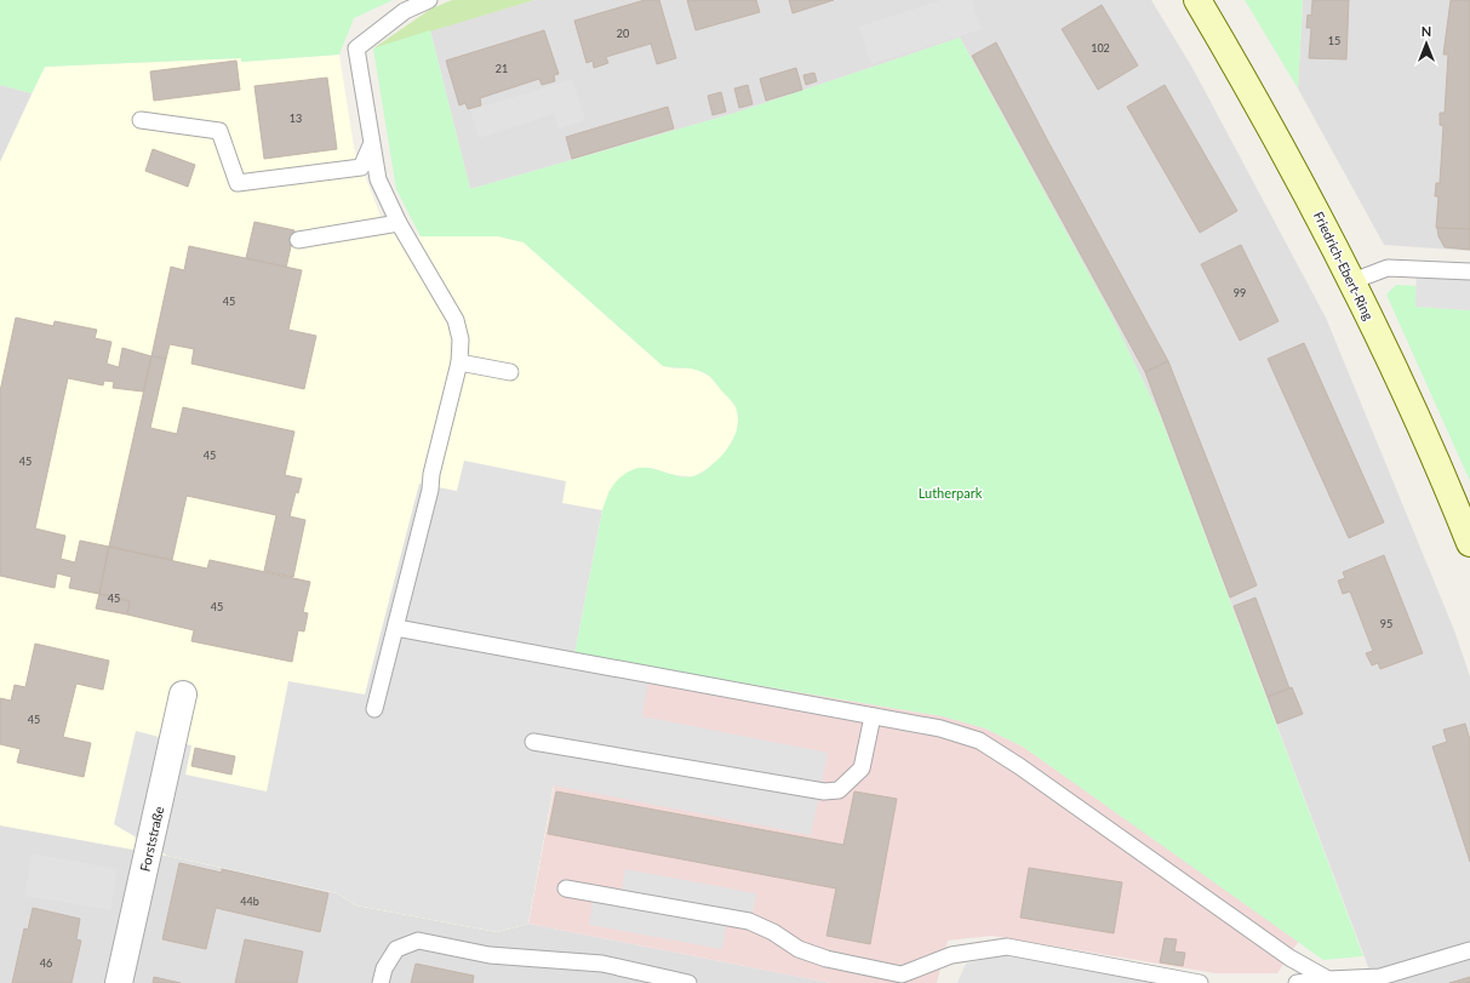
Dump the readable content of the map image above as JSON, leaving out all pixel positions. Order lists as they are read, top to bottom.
{
  "streets": {
    "main road": ["Friedrich-Ebert-Ring"],
    "street": ["Forststraße"]
  },
  "parks": ["Lutherpark"],
  "house_numbers": [
    "20",
    "15",
    "102",
    "21",
    "13",
    "99",
    "45",
    "45",
    "45",
    "45",
    "45",
    "95",
    "45",
    "44b",
    "46"
  ],
  "north": "top"
}
